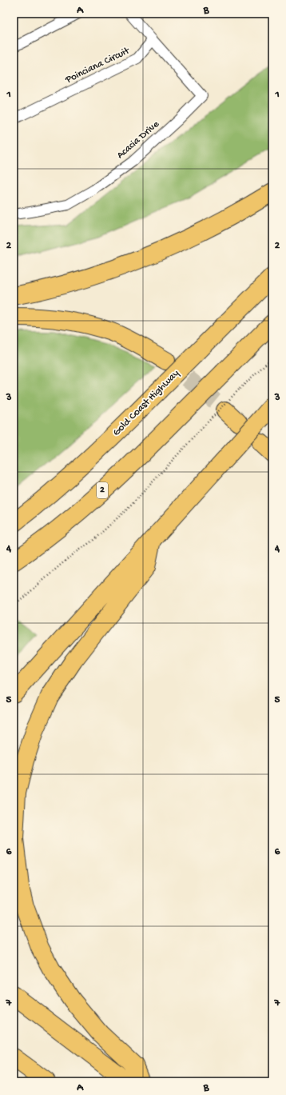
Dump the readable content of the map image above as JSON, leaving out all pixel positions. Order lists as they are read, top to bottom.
{
  "streets": {
    "highway": ["Gold Coast Highway", "2"],
    "lane": ["Poinciana Circuit", "Acacia Drive"]
  },
  "crossings": [
    ["Poinciana Circuit", "Acacia Drive"]
  ],
  "grid": {
    "columns": ["A", "B"],
    "rows": [
      "1",
      "2",
      "3",
      "4",
      "5",
      "6",
      "7"
    ]
  }
}
